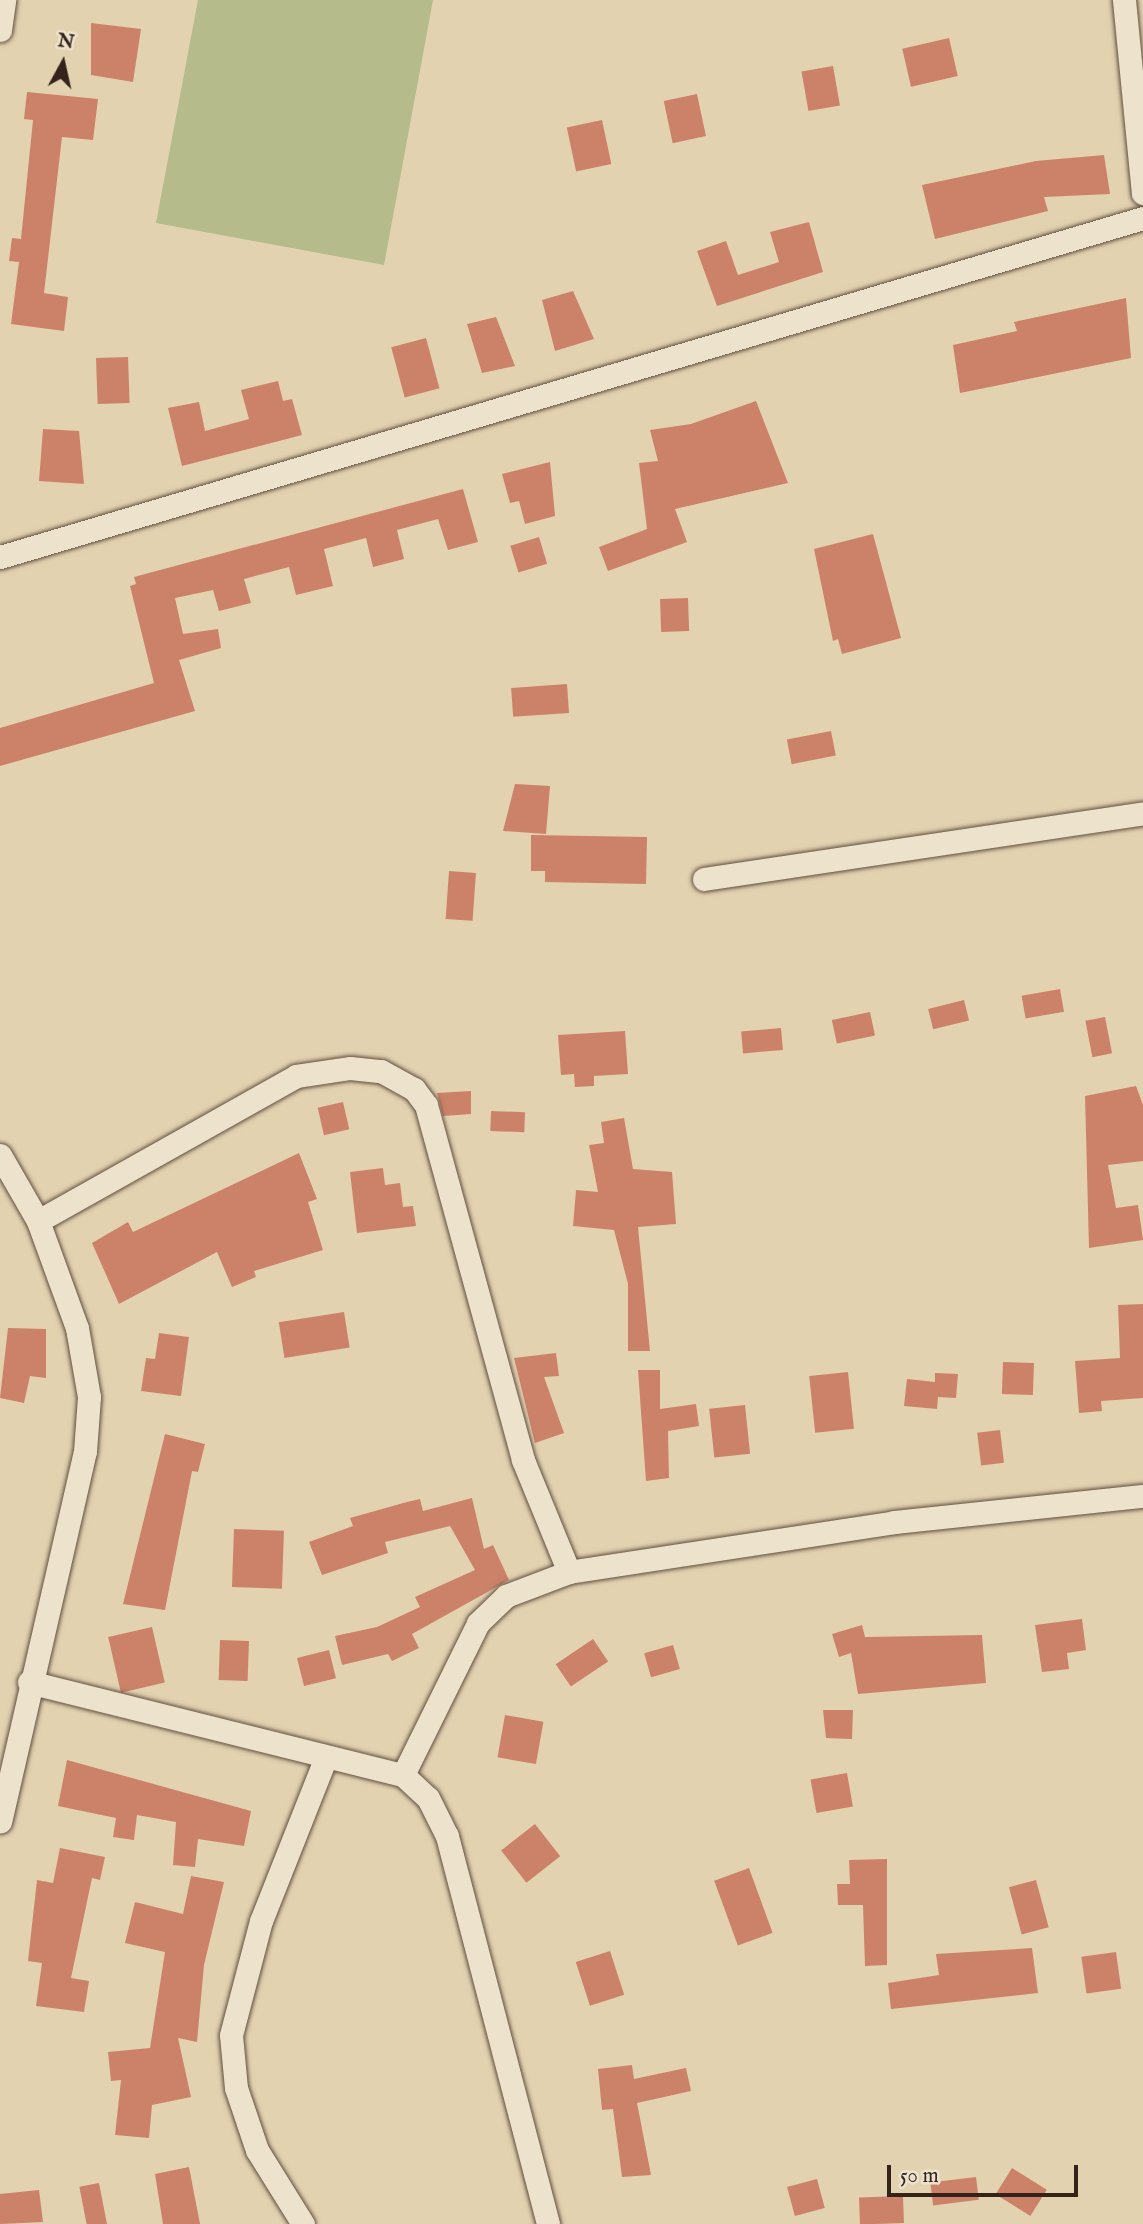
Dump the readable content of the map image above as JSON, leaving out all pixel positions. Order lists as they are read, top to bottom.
{
  "scale_bar": "50 m",
  "north": "top"
}
